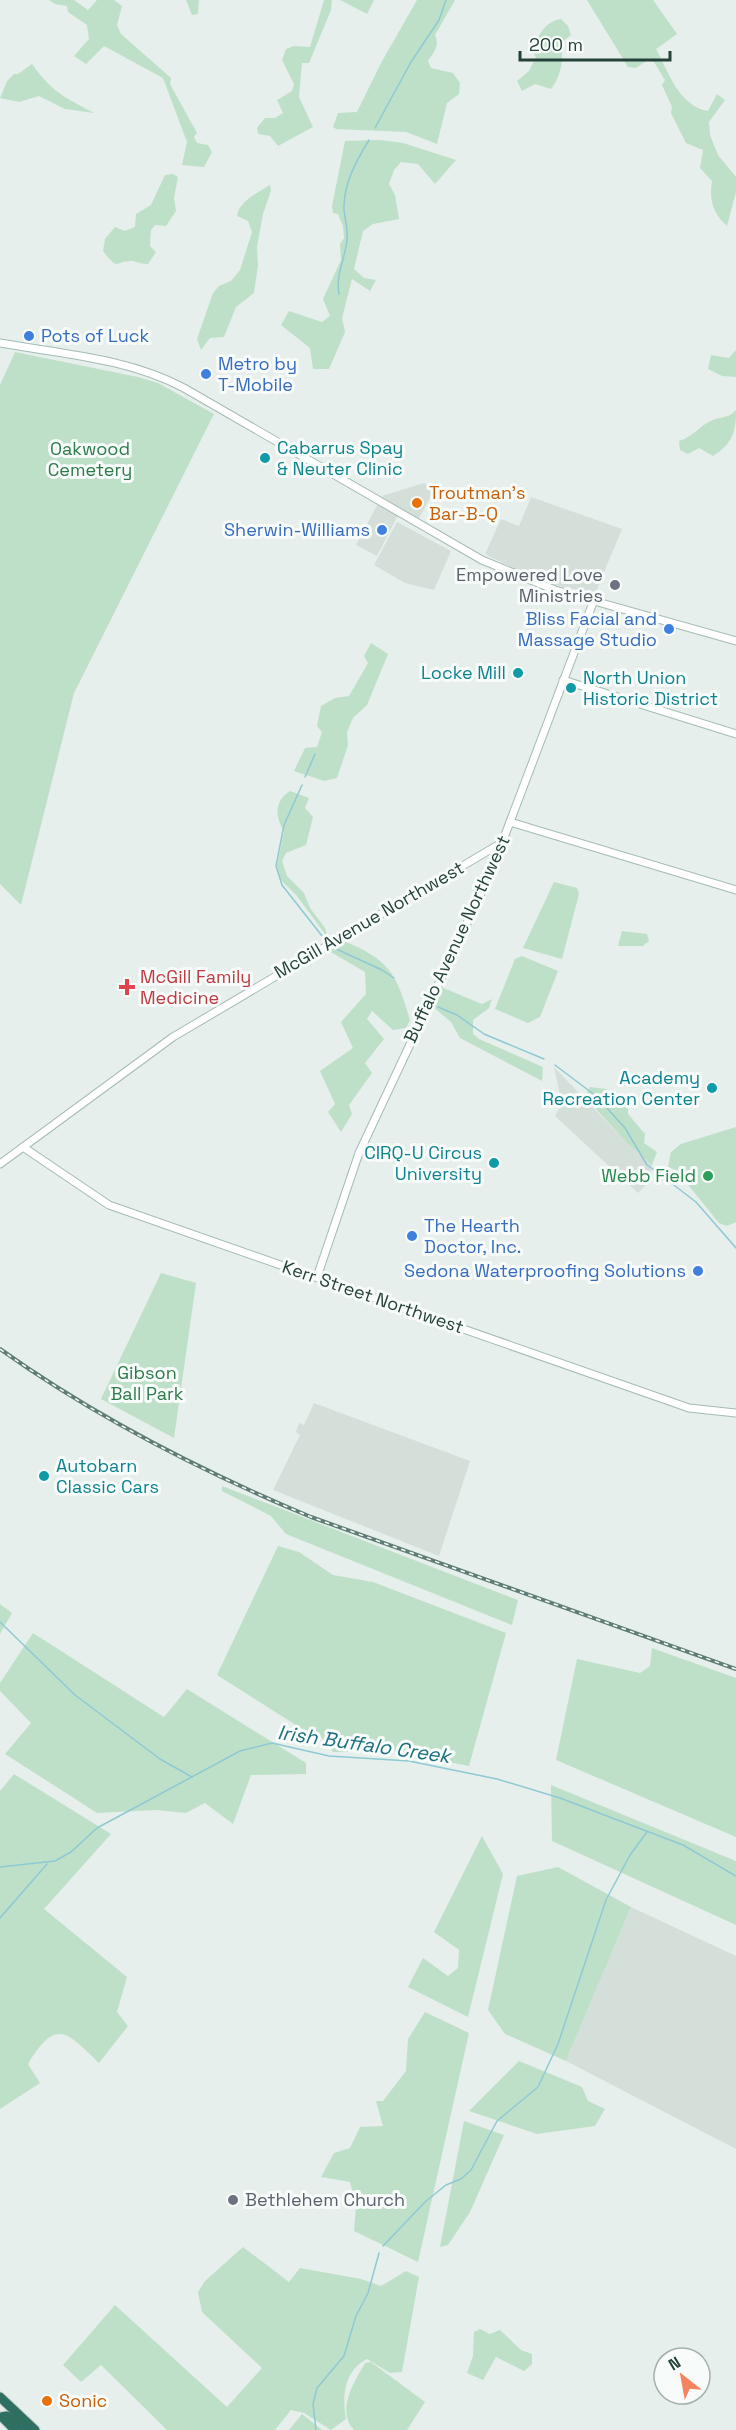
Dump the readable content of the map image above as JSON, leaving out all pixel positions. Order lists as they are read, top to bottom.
{
  "streets": {
    "street": ["McGill Avenue Northwest", "Buffalo Avenue Northwest", "Kerr Street Northwest"]
  },
  "crossings": [
    ["McGill Avenue Northwest", "Buffalo Avenue Northwest"],
    ["McGill Avenue Northwest", "Kerr Street Northwest"],
    ["Buffalo Avenue Northwest", "Kerr Street Northwest"]
  ],
  "water": ["Irish Buffalo Creek"],
  "parks": ["Oakwood Cemetery", "Gibson Ball Park"],
  "places": {
    "other": [
      "Pots of Luck",
      "Metro by T-Mobile",
      "Cabarrus Spay & Neuter Clinic",
      "Troutman's Bar-B-Q",
      "Sherwin-Williams",
      "Empowered Love Ministries",
      "Bliss Facial and Massage Studio",
      "Locke Mill",
      "North Union Historic District",
      "Academy Recreation Center",
      "CIRQ-U Circus University",
      "Webb Field",
      "The Hearth Doctor, Inc.",
      "Sedona Waterproofing Solutions",
      "Autobarn Classic Cars",
      "Bethlehem Church",
      "Sonic"
    ],
    "health": ["McGill Family Medicine"]
  },
  "scale_bar": "200 m",
  "north": "top left"
}
